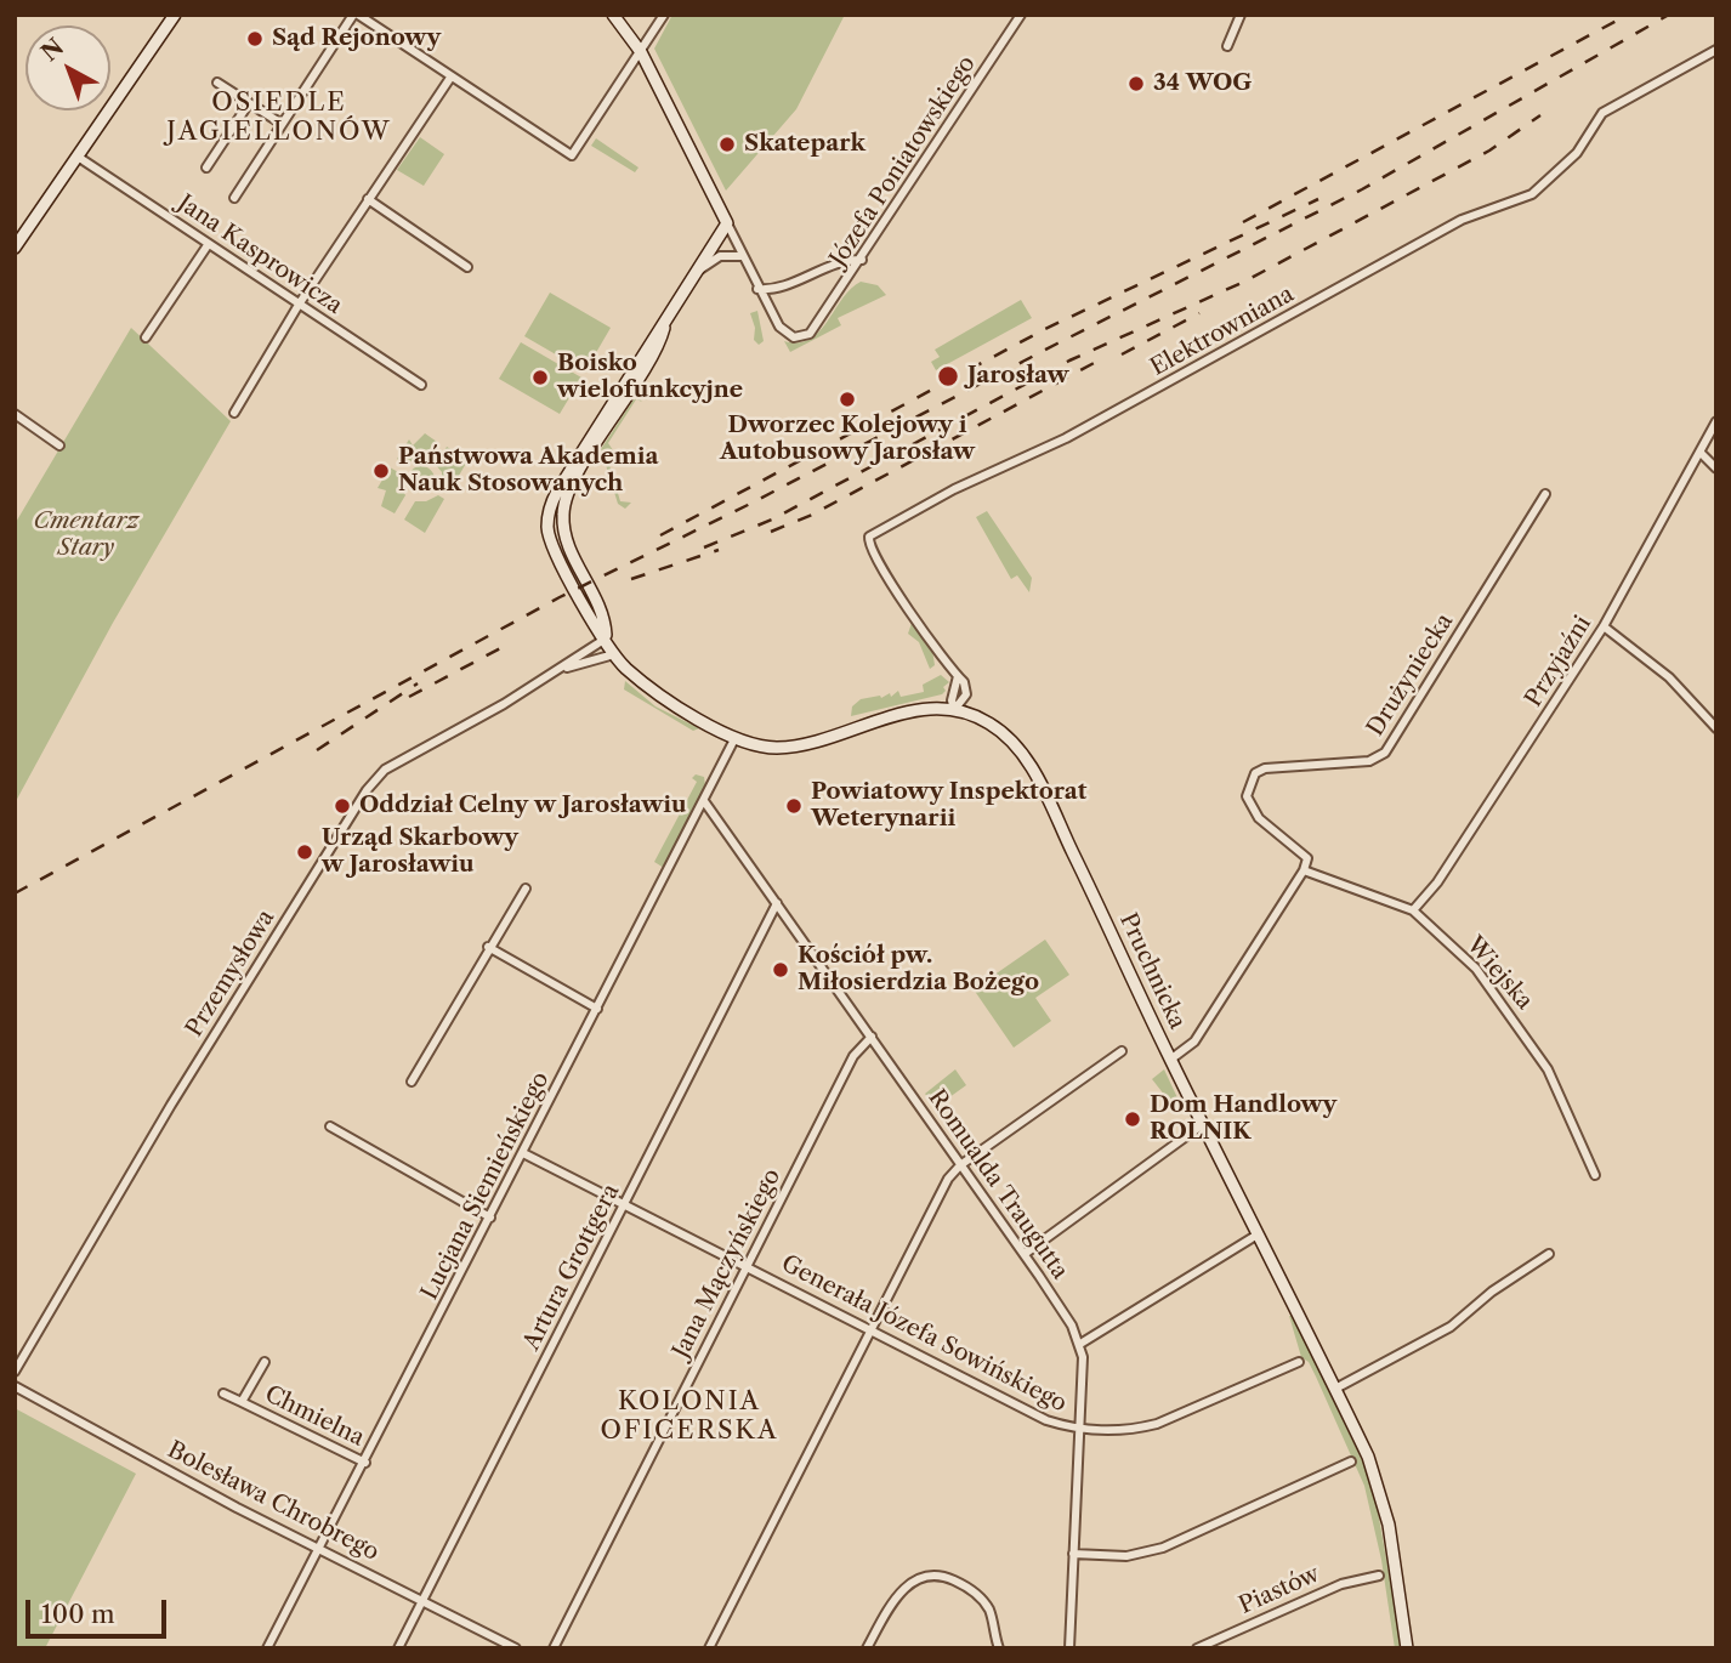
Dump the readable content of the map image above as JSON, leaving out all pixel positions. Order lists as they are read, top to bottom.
{
  "streets": {
    "main road": ["Pruchnicka"],
    "street": [
      "Józefa Poniatowskiego",
      "Jana Kasprowicza",
      "Elektrowniana",
      "Przyjaźni",
      "Drużyniecka",
      "Przemysłowa",
      "Wiejska",
      "Romualda Traugutta",
      "Lucjana Siemieńskiego",
      "Jana Mączyńskiego",
      "Artura Grottgera",
      "Generała Józefa Sowińskiego",
      "Chmielna",
      "Bolesława Chrobrego",
      "Piastów"
    ]
  },
  "crossings": [
    ["Elektrowniana", "Pruchnicka"],
    ["Przyjaźni", "Wiejska"],
    ["Drużyniecka", "Wiejska"],
    ["Pruchnicka", "Lucjana Siemieńskiego"],
    ["Romualda Traugutta", "Lucjana Siemieńskiego"],
    ["Romualda Traugutta", "Jana Mączyńskiego"],
    ["Romualda Traugutta", "Artura Grottgera"],
    ["Lucjana Siemieńskiego", "Generała Józefa Sowińskiego"],
    ["Lucjana Siemieńskiego", "Chmielna"],
    ["Lucjana Siemieńskiego", "Bolesława Chrobrego"],
    ["Jana Mączyńskiego", "Generała Józefa Sowińskiego"],
    ["Artura Grottgera", "Generała Józefa Sowińskiego"],
    ["Artura Grottgera", "Bolesława Chrobrego"]
  ],
  "districts": ["OSIEDLE JAGIELLONÓW", "KOLONIA OFICERSKA"],
  "parks": ["Cmentarz Stary"],
  "places": [
    "Sąd Rejonowy",
    "34 WOG",
    "Skatepark",
    "Jarosław",
    "Boisko wielofunkcyjne",
    "Dworzec Kolejowy i Autobusowy Jarosław",
    "Państwowa Akademia Nauk Stosowanych",
    "Oddział Celny w Jarosławiu",
    "Powiatowy Inspektorat Weterynarii",
    "Urząd Skarbowy w Jarosławiu",
    "Kościół pw. Miłosierdzia Bożego",
    "Dom Handlowy ROLNIK"
  ],
  "scale_bar": "100 m",
  "north": "top left"
}
